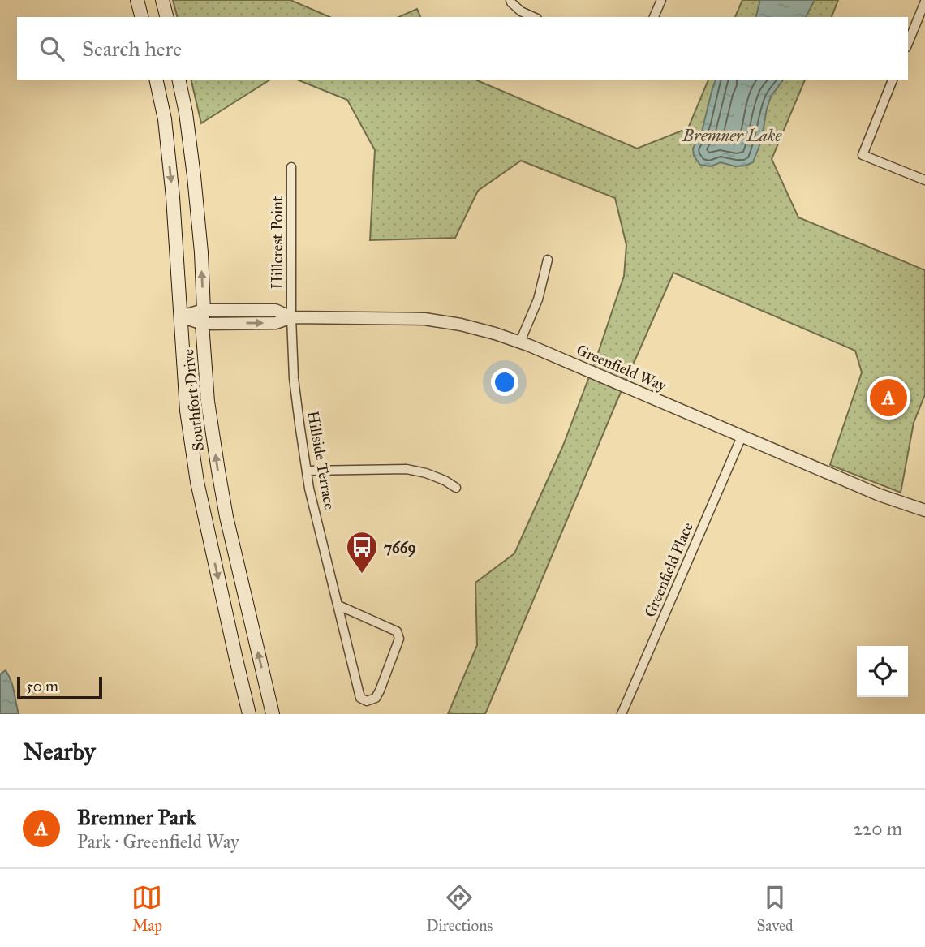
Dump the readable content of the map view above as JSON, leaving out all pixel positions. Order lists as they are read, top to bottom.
{
  "streets": {
    "main road": ["Southfort Drive"],
    "street": [
      "Hillcrest Point",
      "Greenfield Way",
      "Hillside Terrace",
      "Greenfield Place"
    ]
  },
  "crossings": [
    ["Hillcrest Point", "Greenfield Way"],
    ["Hillcrest Point", "Hillside Terrace"],
    ["Greenfield Way", "Southfort Drive"],
    ["Greenfield Way", "Hillside Terrace"],
    ["Greenfield Way", "Greenfield Place"]
  ],
  "water": ["Bremner Lake"],
  "places": {
    "bus stop": ["7669"]
  },
  "scale_bar": "50 m",
  "page": {
    "search": "Search here",
    "pins": "A",
    "scale": "50 m",
    "heading": "Nearby",
    "list": [
      {
        "mark": "A",
        "name": "Bremner Park",
        "note": "Park · Greenfield Way",
        "value": "220 m"
      }
    ],
    "nav": ["Map", "Directions", "Saved"]
  }
}
